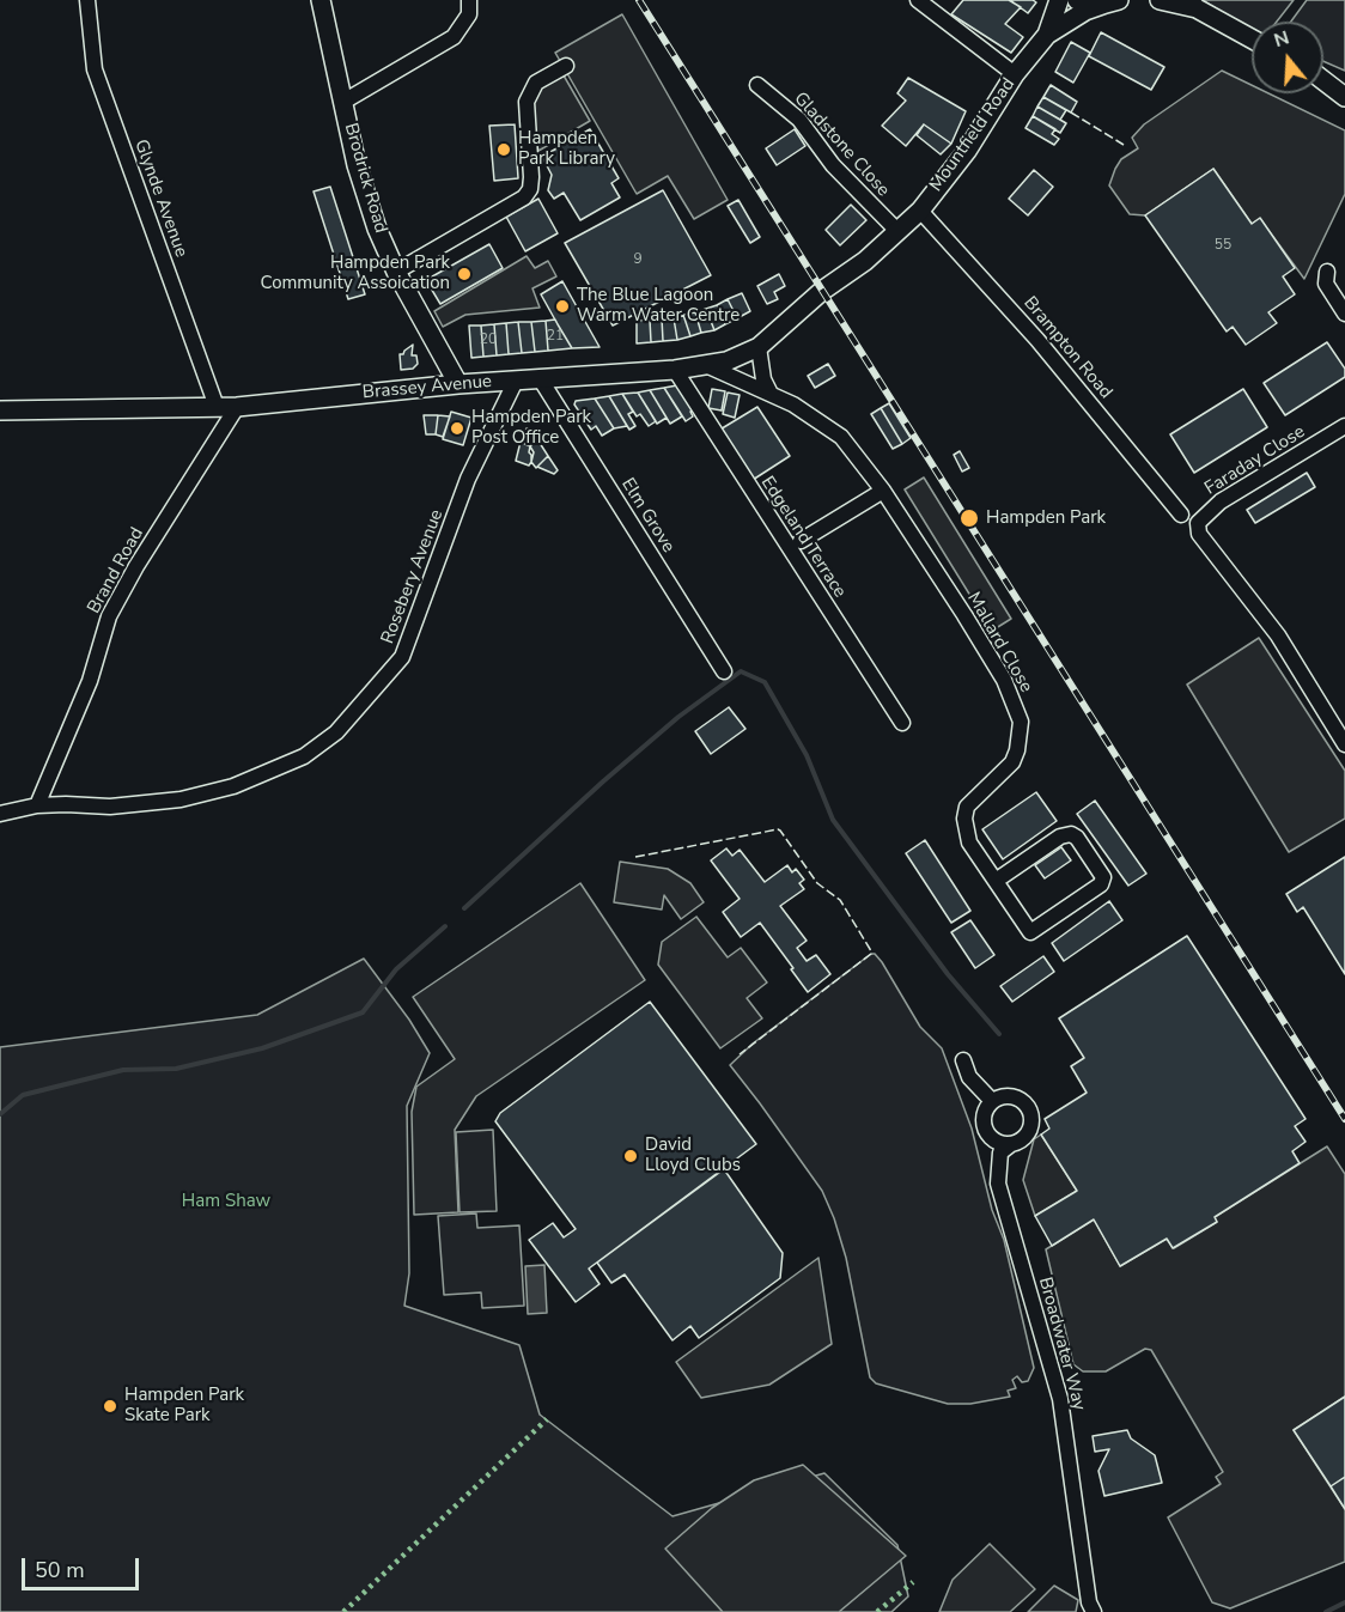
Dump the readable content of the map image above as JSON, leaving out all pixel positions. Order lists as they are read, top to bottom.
{
  "streets": {
    "street": [
      "Mountfield Road",
      "Gladstone Close",
      "Brodrick Road",
      "Glynde Avenue",
      "Brampton Road",
      "Brassey Avenue",
      "Faraday Close",
      "Elm Grove",
      "Edgeland Terrace",
      "Brand Road",
      "Rosebery Avenue",
      "Mallard Close",
      "Broadwater Way"
    ]
  },
  "crossings": [
    ["Mountfield Road", "Gladstone Close"],
    ["Mountfield Road", "Brampton Road"],
    ["Mountfield Road", "Brassey Avenue"],
    ["Brodrick Road", "Brassey Avenue"],
    ["Glynde Avenue", "Brassey Avenue"],
    ["Brassey Avenue", "Elm Grove"],
    ["Brassey Avenue", "Edgeland Terrace"],
    ["Brassey Avenue", "Brand Road"],
    ["Brassey Avenue", "Rosebery Avenue"],
    ["Brassey Avenue", "Mallard Close"],
    ["Brand Road", "Rosebery Avenue"]
  ],
  "parks": ["Ham Shaw"],
  "places": [
    "Hampden Park Library",
    "Hampden Park Community Assoication",
    "The Blue Lagoon Warm Water Centre",
    "Hampden Park Post Office",
    "Hampden Park",
    "David Lloyd Clubs",
    "Hampden Park Skate Park"
  ],
  "house_numbers": [
    "55",
    "9",
    "21",
    "20"
  ],
  "scale_bar": "50 m",
  "north": "top"
}
